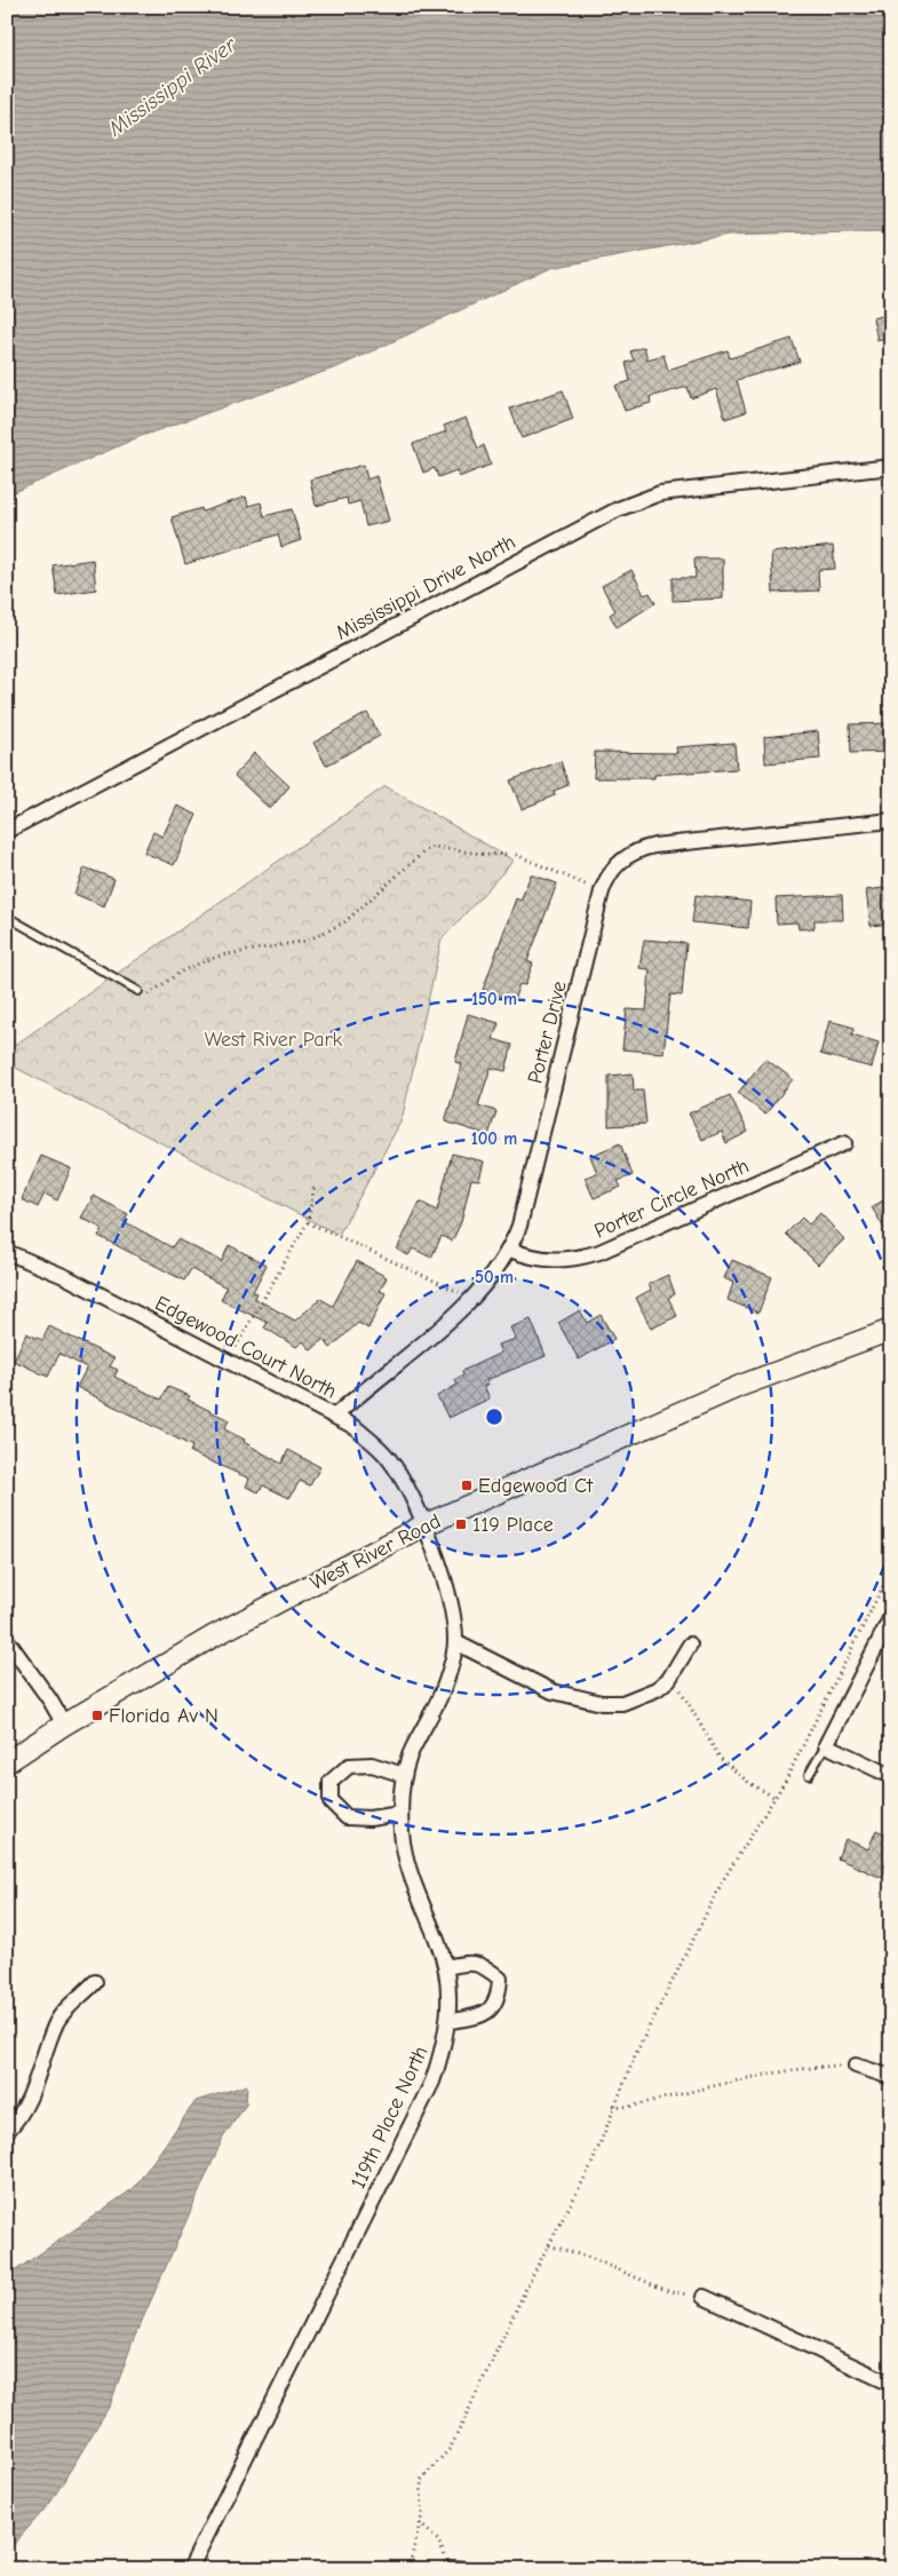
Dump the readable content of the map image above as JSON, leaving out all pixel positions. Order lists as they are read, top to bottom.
{
  "streets": {
    "main road": ["West River Road"],
    "street": [
      "Mississippi Drive North",
      "Porter Drive",
      "Porter Circle North",
      "Edgewood Court North",
      "119th Place North"
    ]
  },
  "crossings": [
    ["Porter Drive", "Porter Circle North"],
    ["Porter Drive", "Edgewood Court North"],
    ["Edgewood Court North", "West River Road"],
    ["Edgewood Court North", "119th Place North"],
    ["West River Road", "119th Place North"]
  ],
  "water": ["Mississippi River"],
  "parks": ["West River Park"],
  "places": {
    "transit": ["Edgewood Ct", "119 Place", "Florida Av N"]
  },
  "rings": ["150 m", "100 m", "50 m"]
}
